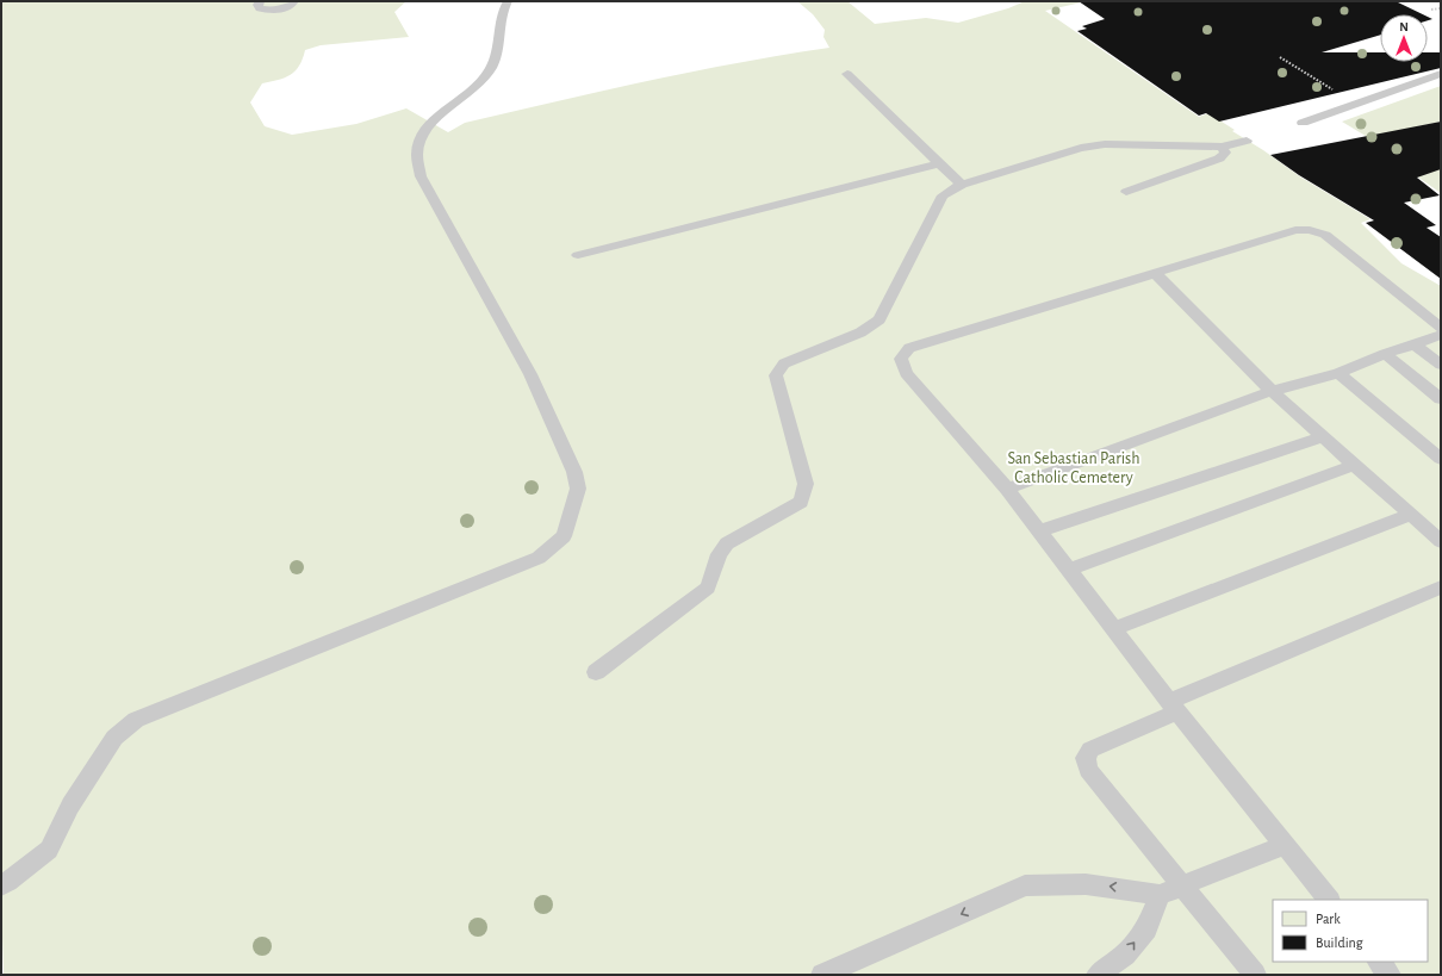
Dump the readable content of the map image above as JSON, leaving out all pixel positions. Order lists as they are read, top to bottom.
{
  "parks": ["San Sebastian Parish Catholic Cemetery"],
  "legend": ["Park", "Building"],
  "north": "top"
}
